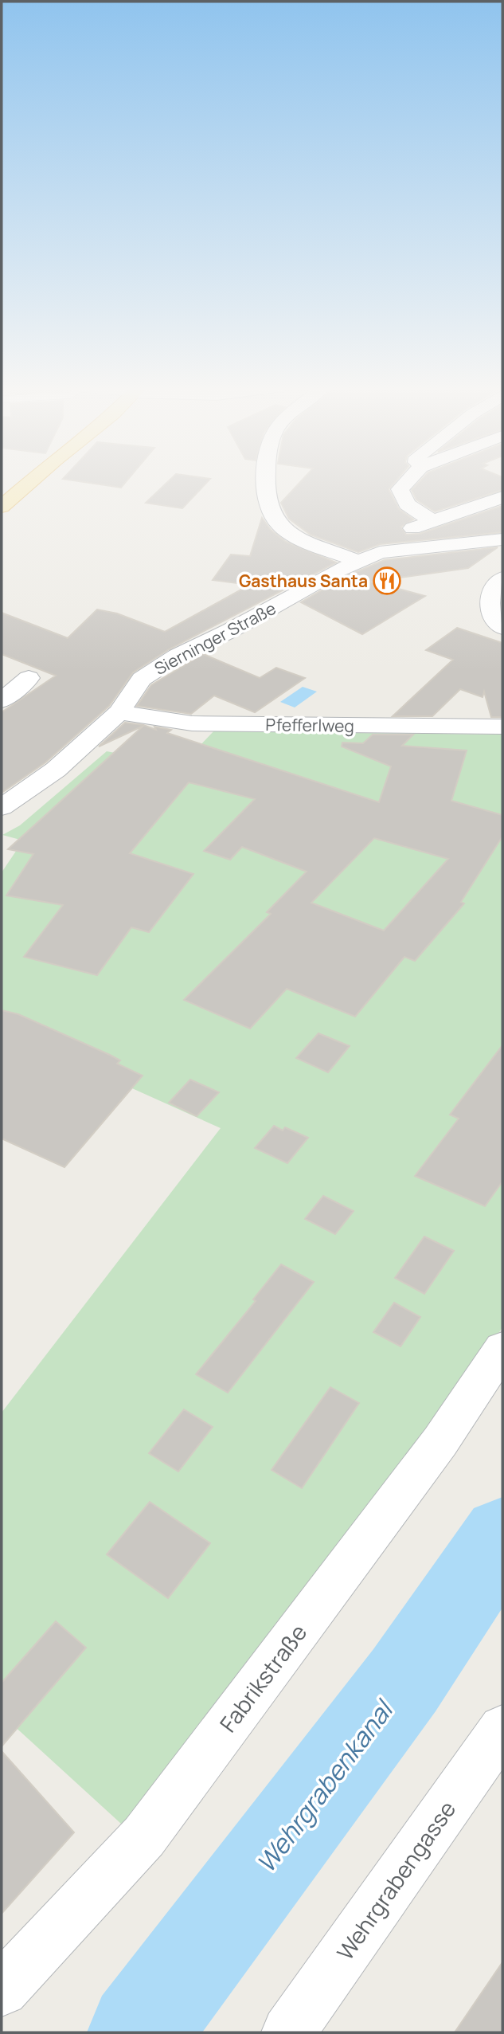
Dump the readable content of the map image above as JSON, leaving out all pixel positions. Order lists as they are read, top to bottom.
{
  "streets": {
    "street": [
      "Sierninger Straße",
      "Pfefferlweg",
      "Fabrikstraße",
      "Wehrgrabengasse"
    ]
  },
  "crossings": [
    ["Sierninger Straße", "Pfefferlweg"]
  ],
  "water": ["Wehrgrabenkanal"],
  "places": {
    "restaurant": ["Gasthaus Santa"]
  }
}
